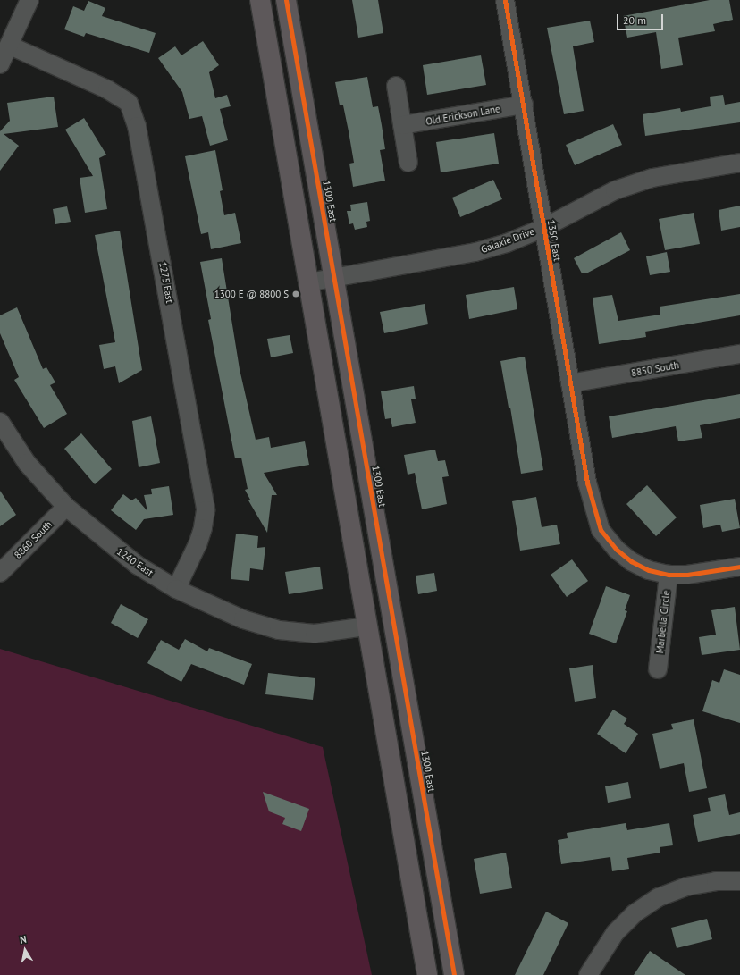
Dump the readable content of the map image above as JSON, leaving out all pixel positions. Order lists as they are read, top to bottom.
{
  "streets": {
    "main road": ["1300 East"],
    "street": [
      "Old Erickson Lane",
      "Galaxie Drive",
      "1350 East",
      "1275 East",
      "8850 South",
      "8860 South",
      "1240 East",
      "Marbella Circle"
    ]
  },
  "crossings": [
    ["Old Erickson Lane", "1350 East"],
    ["1300 East", "Galaxie Drive"],
    ["Galaxie Drive", "1350 East"],
    ["1350 East", "8850 South"],
    ["1350 East", "Marbella Circle"],
    ["1275 East", "1240 East"],
    ["8860 South", "1240 East"]
  ],
  "places": ["1300 E @ 8800 S"],
  "scale_bar": "20 m",
  "north": "top"
}
